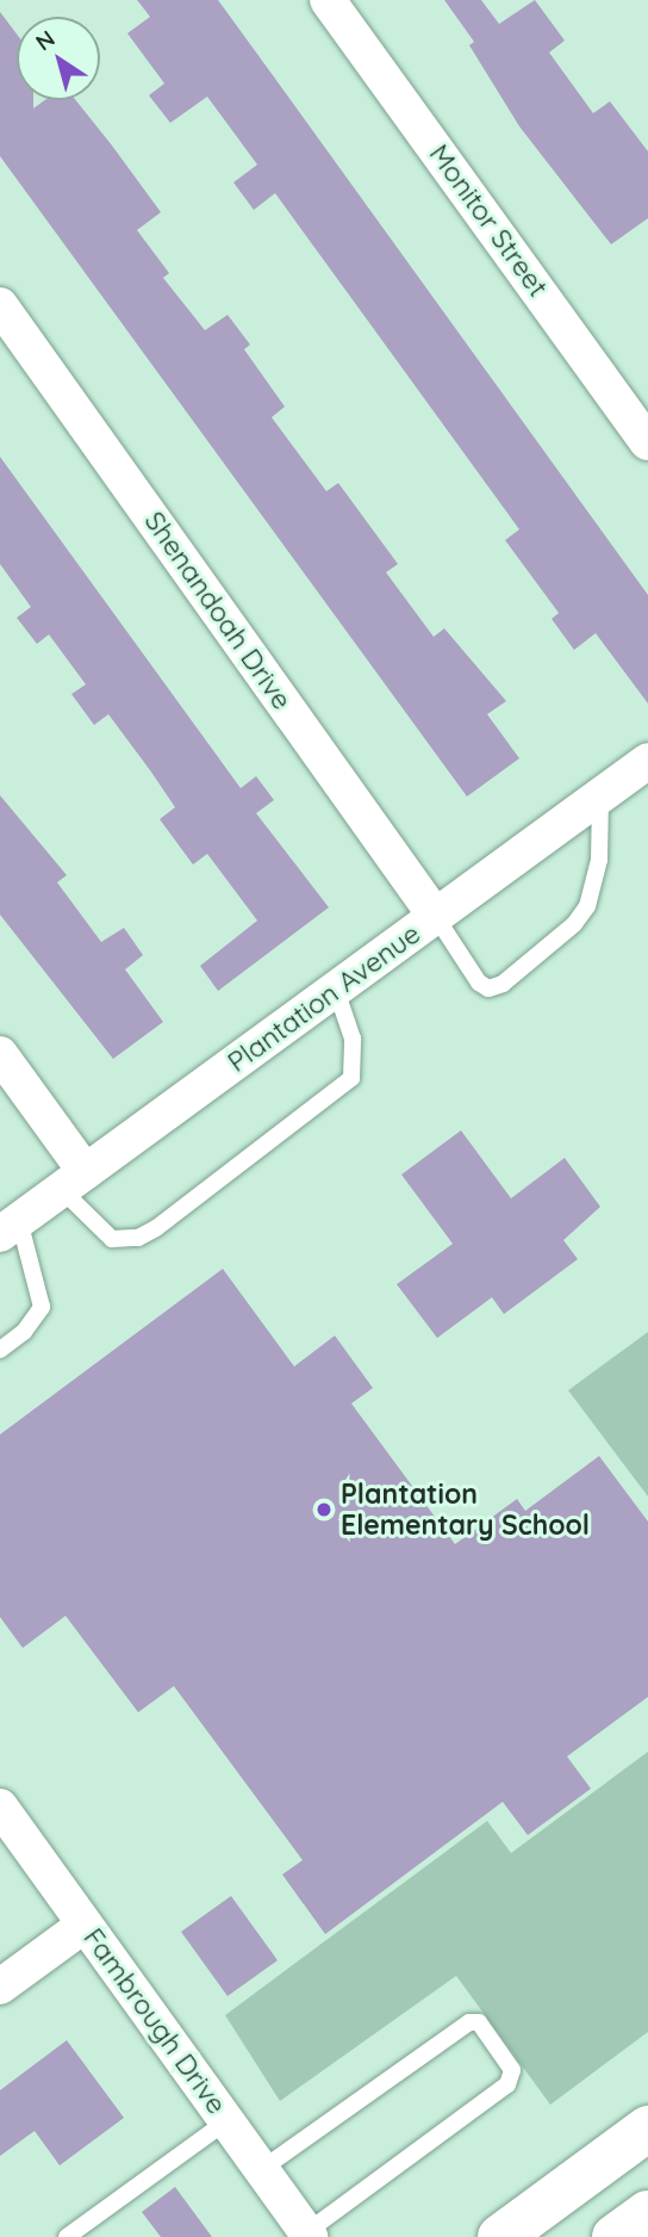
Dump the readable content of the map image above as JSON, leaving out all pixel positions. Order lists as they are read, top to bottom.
{
  "streets": {
    "street": [
      "Monitor Street",
      "Shenandoah Drive",
      "Plantation Avenue",
      "Fambrough Drive"
    ]
  },
  "crossings": [
    ["Shenandoah Drive", "Plantation Avenue"]
  ],
  "places": ["Plantation Elementary School"],
  "north": "top left"
}
